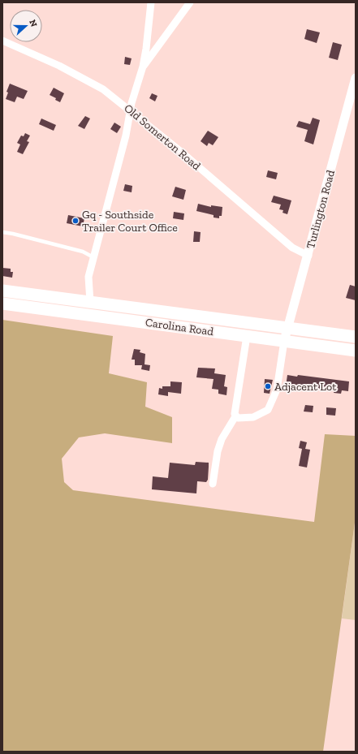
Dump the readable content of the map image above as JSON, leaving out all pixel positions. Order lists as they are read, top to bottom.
{
  "streets": {
    "highway": ["Carolina Road"],
    "street": ["Old Somerton Road", "Turlington Road"]
  },
  "crossings": [
    ["Old Somerton Road", "Turlington Road"],
    ["Turlington Road", "Carolina Road"]
  ],
  "places": ["Gq - Southside Trailer Court Office", "Adjacent Lot"],
  "north": "right"
}
